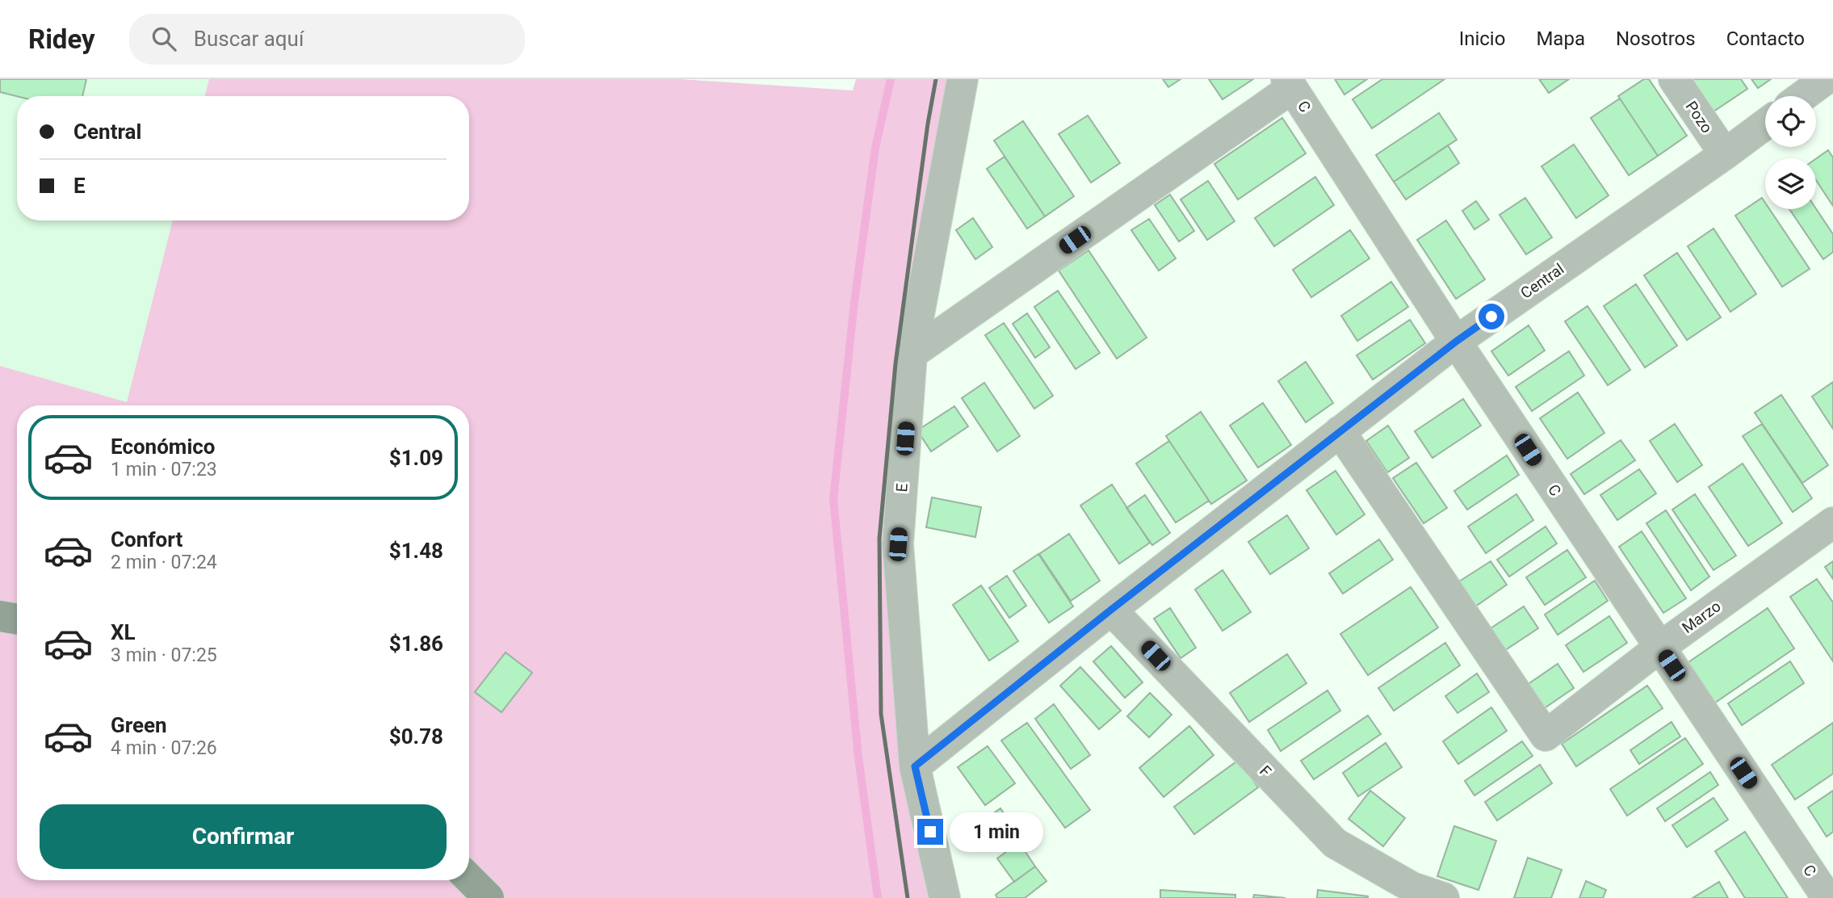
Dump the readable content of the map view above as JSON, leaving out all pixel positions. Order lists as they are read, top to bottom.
{
  "streets": {
    "street": [
      "C",
      "Pozo",
      "Central",
      "E",
      "Marzo",
      "F"
    ]
  },
  "crossings": [
    ["C", "Central"],
    ["C", "Marzo"],
    ["Pozo", "Central"],
    ["Central", "E"],
    ["Central", "Marzo"],
    ["Central", "F"]
  ],
  "page": {
    "header": "Ridey",
    "search": "Buscar aquí",
    "nav": [
      "Inicio",
      "Mapa",
      "Nosotros",
      "Contacto"
    ],
    "banner": ["Central", "E"],
    "list": [
      {
        "name": "Económico",
        "note": "1 min · 07:23",
        "value": "$1.09"
      },
      {
        "name": "Confort",
        "note": "2 min · 07:24",
        "value": "$1.48"
      },
      {
        "name": "XL",
        "note": "3 min · 07:25",
        "value": "$1.86"
      },
      {
        "name": "Green",
        "note": "4 min · 07:26",
        "value": "$0.78"
      }
    ],
    "buttons": "Confirmar",
    "bubble": "1 min"
  }
}
